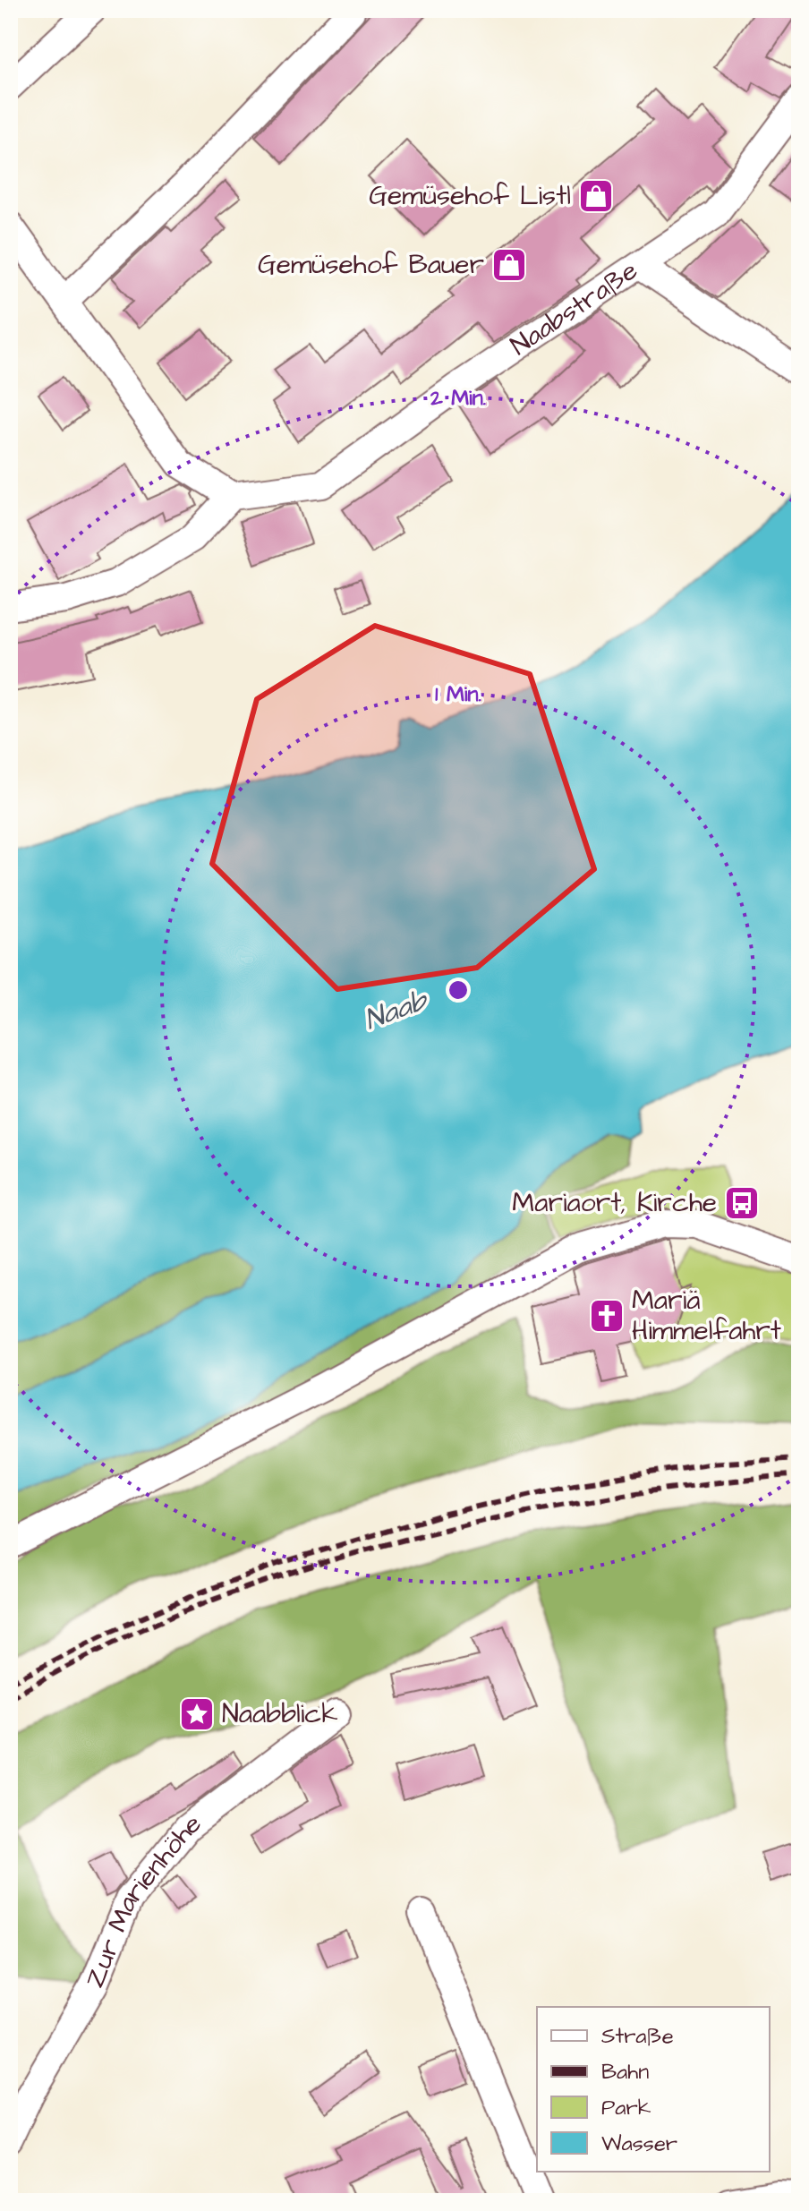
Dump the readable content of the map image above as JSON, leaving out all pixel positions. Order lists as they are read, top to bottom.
{
  "streets": {
    "street": ["Naabstraße", "Zur Marienhöhe"]
  },
  "water": ["Naab"],
  "places": {
    "shop": ["Gemüsehof Listl", "Gemüsehof Bauer"],
    "bus stop": ["Mariaort, Kirche"],
    "church": ["Mariä Himmelfahrt"],
    "place": ["Naabblick"]
  },
  "legend": [
    "Straße",
    "Bahn",
    "Park",
    "Wasser"
  ],
  "rings": ["2 Min.", "1 Min."]
}
